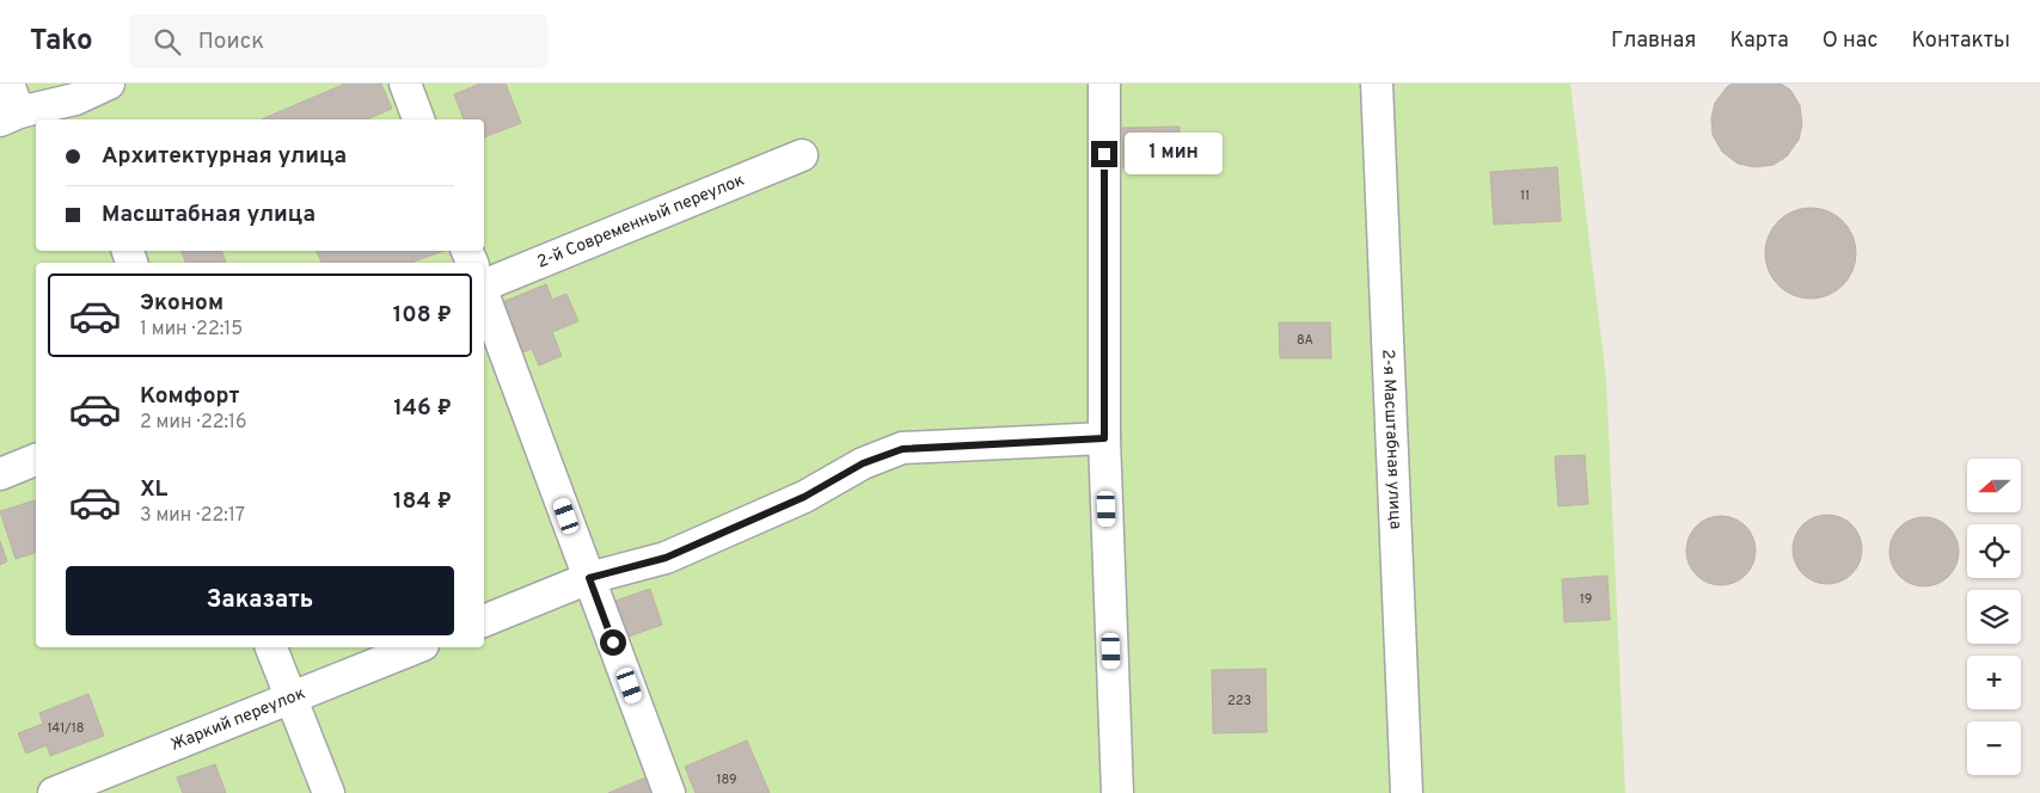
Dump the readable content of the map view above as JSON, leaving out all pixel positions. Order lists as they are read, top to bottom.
{
  "streets": {
    "lane": ["2-й Современный переулок", "2-я Масштабная улица", "Жаркий переулок"]
  },
  "house_numbers": [
    "11",
    "8А",
    "19",
    "223",
    "141/18",
    "189"
  ],
  "north": "left",
  "page": {
    "header": "Tako",
    "search": "Поиск",
    "nav": [
      "Главная",
      "Карта",
      "О нас",
      "Контакты"
    ],
    "banner": ["Архитектурная улица", "Масштабная улица"],
    "bubble": "1 мин",
    "list": [
      {
        "name": "Эконом",
        "note": "1 мин · 22:15",
        "value": "108 ₽"
      },
      {
        "name": "Комфорт",
        "note": "2 мин · 22:16",
        "value": "146 ₽"
      },
      {
        "name": "XL",
        "note": "3 мин · 22:17",
        "value": "184 ₽"
      }
    ],
    "map_buttons": ["+", "−"],
    "buttons": "Заказать"
  }
}
